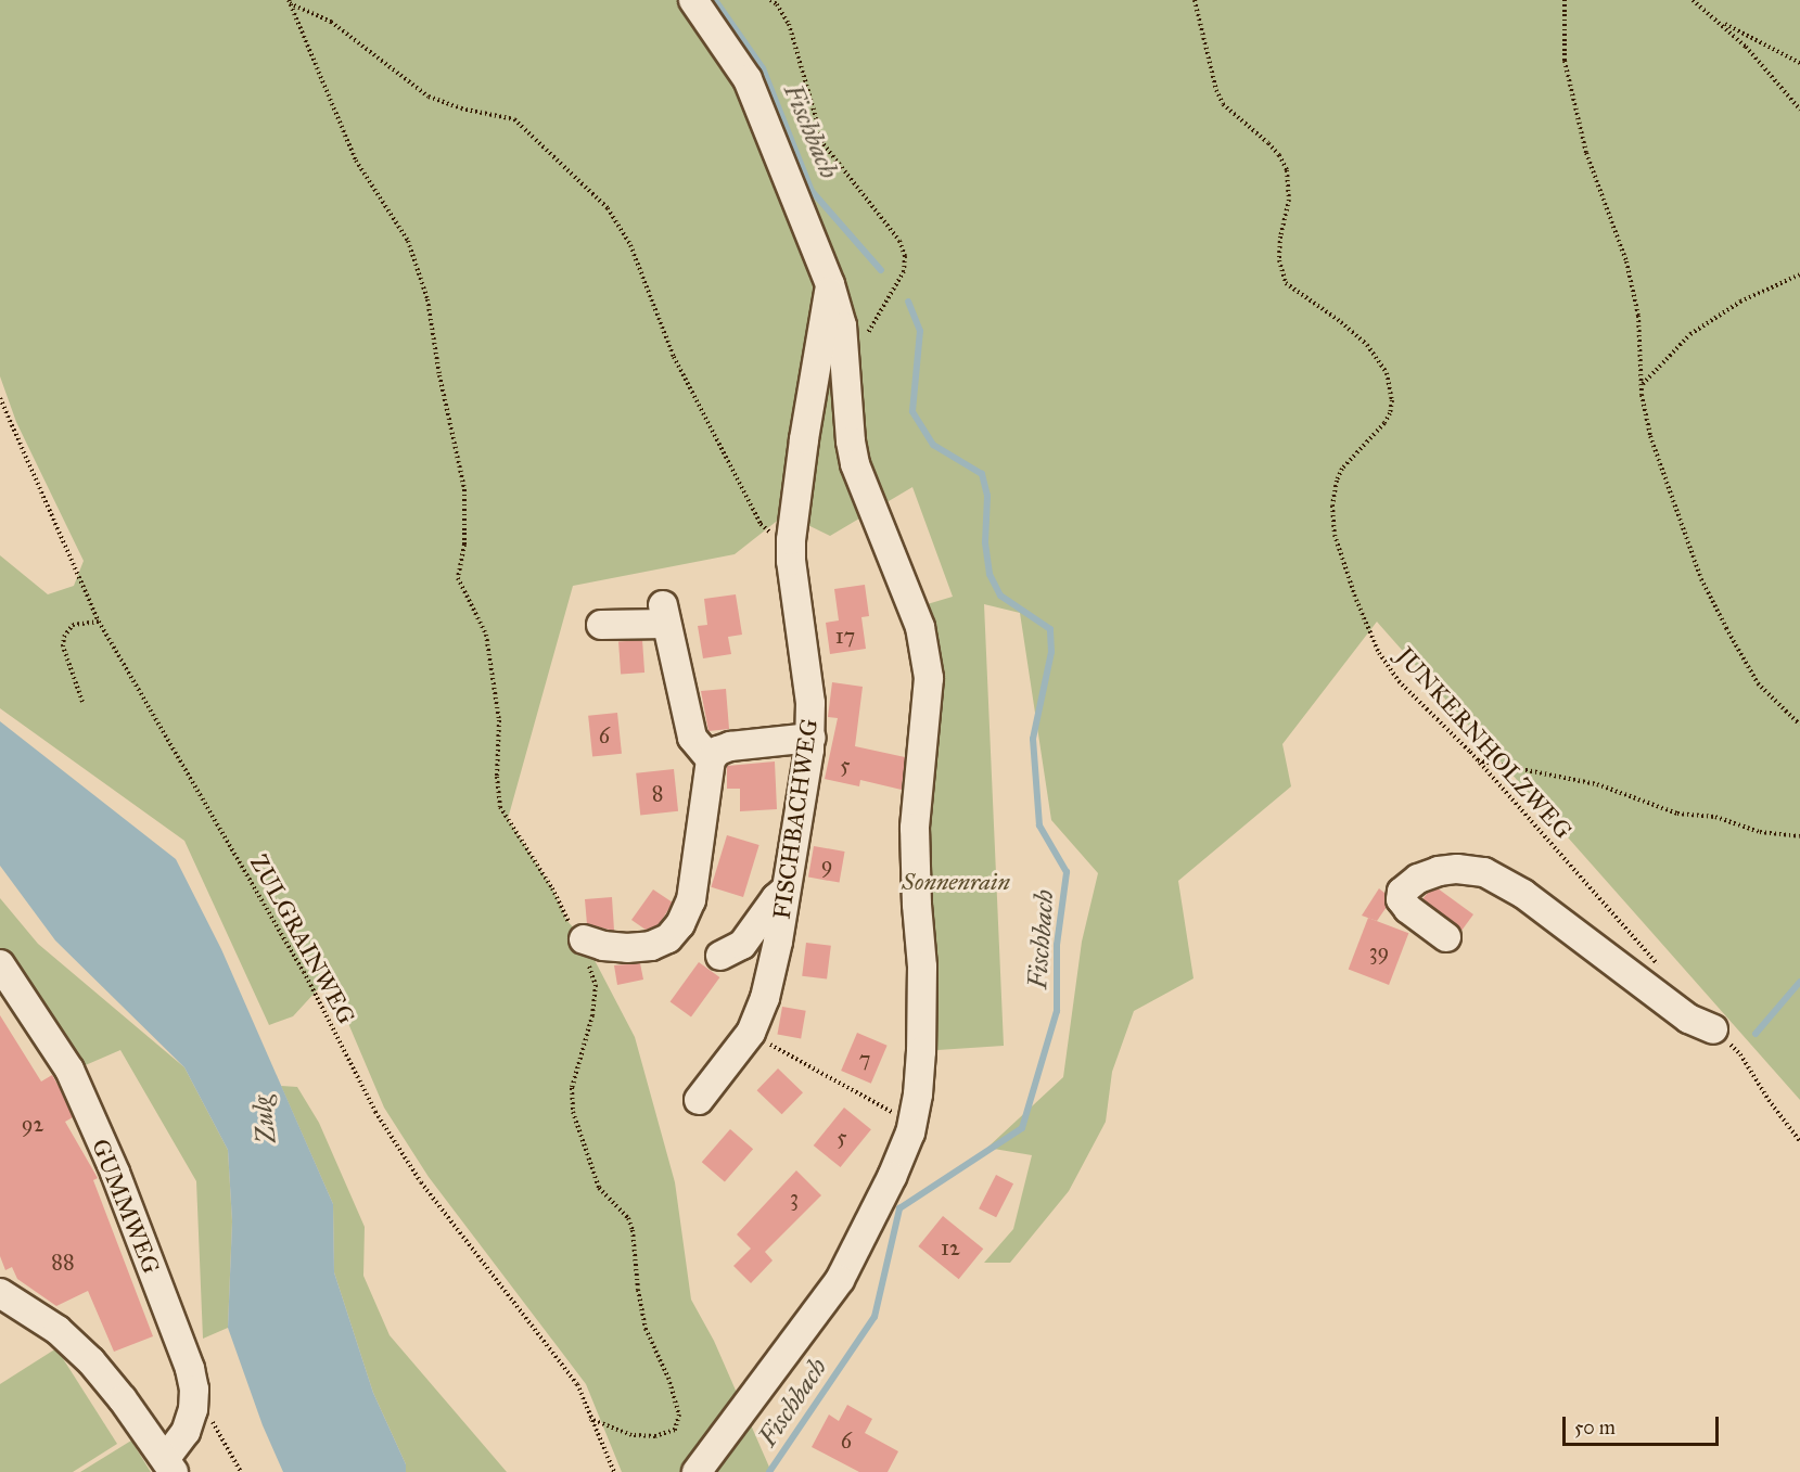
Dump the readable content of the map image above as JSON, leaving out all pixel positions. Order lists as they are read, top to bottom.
{
  "streets": {
    "street": ["FISCHBACHWEG", "GUMMWEG"],
    "path": ["JUNKERNHOLZWEG", "ZULGRAINWEG"]
  },
  "water": ["Fischbach", "Zulg"],
  "parks": ["Sonnenrain"],
  "house_numbers": [
    "17",
    "6",
    "5",
    "8",
    "9",
    "39",
    "7",
    "92",
    "5",
    "3",
    "12",
    "88",
    "6"
  ],
  "scale_bar": "50 m"
}
